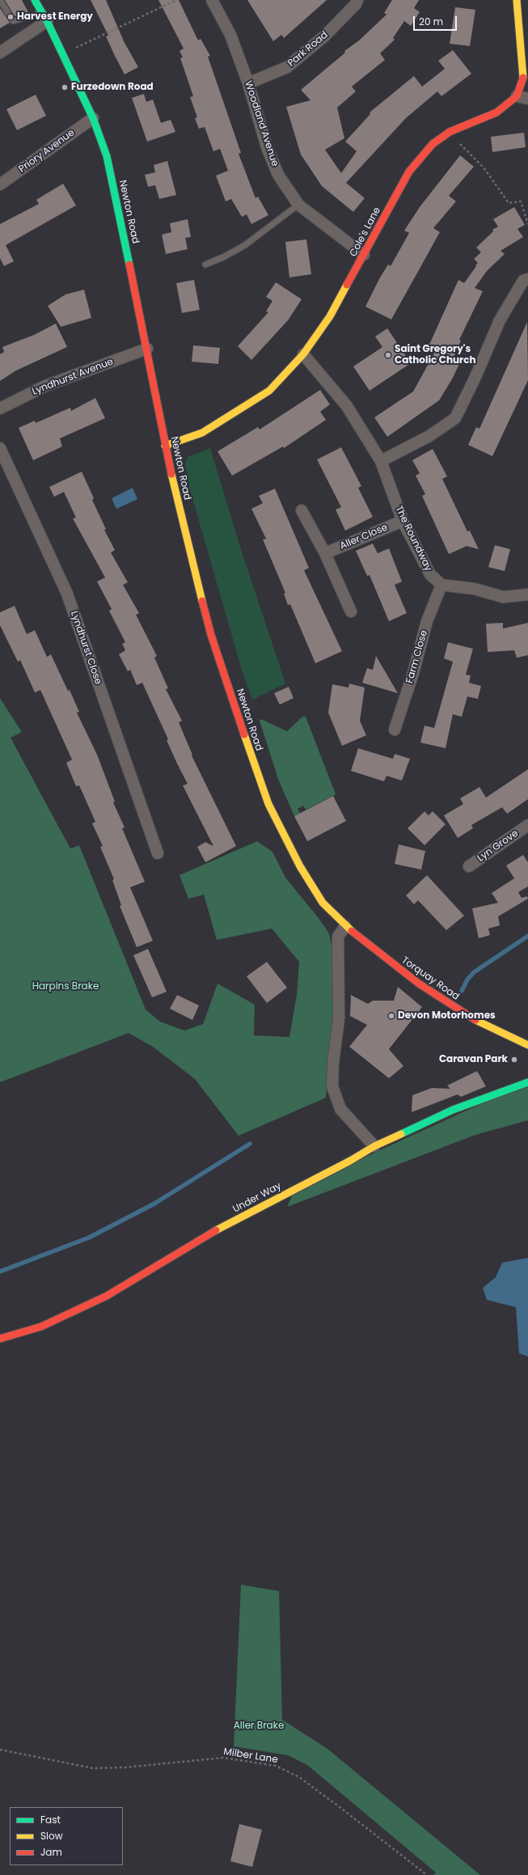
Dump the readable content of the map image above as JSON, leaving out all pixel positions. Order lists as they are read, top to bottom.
{
  "streets": {
    "street": [
      "Park Road",
      "Woodland Avenue",
      "Priory Avenue",
      "Newton Road",
      "Cole's Lane",
      "Lyndhurst Avenue",
      "Aller Close",
      "The Roundway",
      "Lyndhurst Close",
      "Farm Close",
      "Lyn Grove",
      "Torquay Road",
      "Under Way"
    ],
    "path": ["Milber Lane"]
  },
  "crossings": [
    ["Park Road", "Woodland Avenue"],
    ["Woodland Avenue", "Cole's Lane"],
    ["Priory Avenue", "Newton Road"],
    ["Newton Road", "Cole's Lane"],
    ["Newton Road", "Lyndhurst Avenue"],
    ["Newton Road", "Torquay Road"],
    ["Cole's Lane", "The Roundway"],
    ["Aller Close", "The Roundway"],
    ["The Roundway", "Farm Close"]
  ],
  "parks": ["Harpins Brake", "Aller Brake"],
  "places": [
    "Harvest Energy",
    "Furzedown Road",
    "Saint Gregory's Catholic Church",
    "Devon Motorhomes",
    "Caravan Park"
  ],
  "legend": ["Fast", "Slow", "Jam"],
  "scale_bar": "20 m"
}
